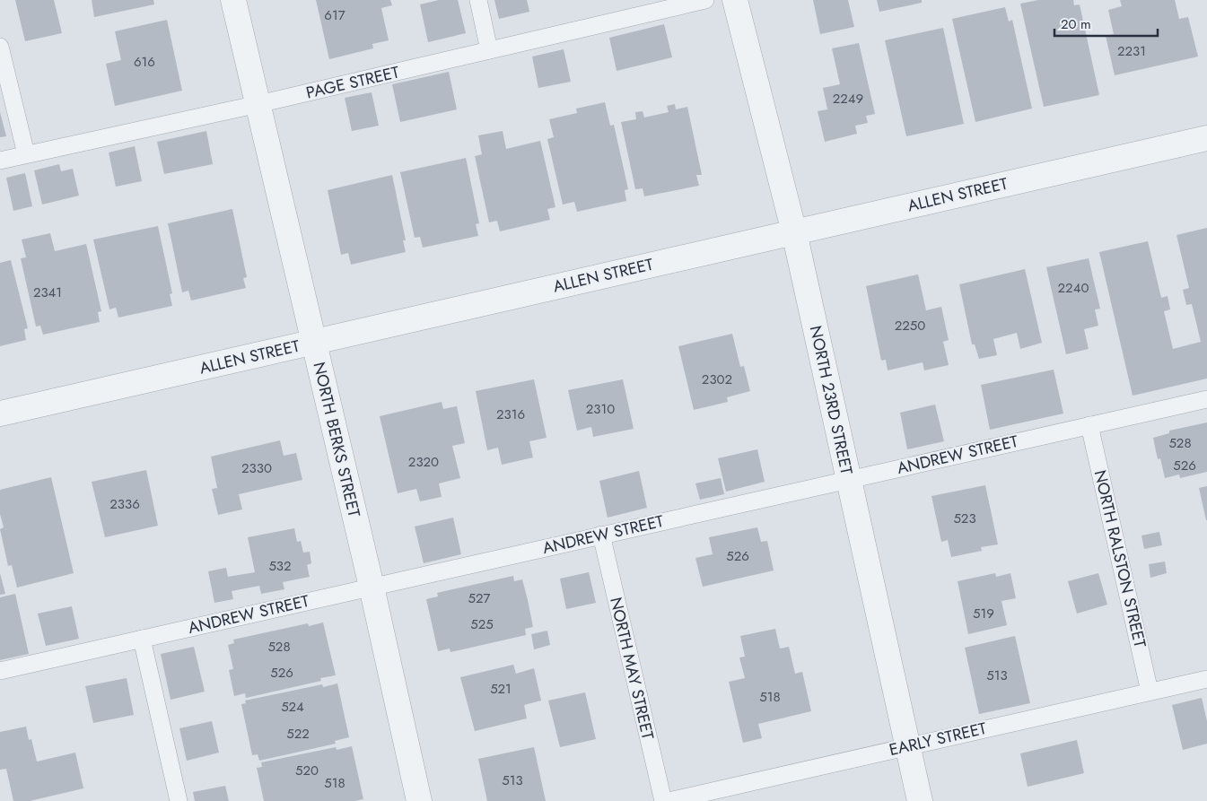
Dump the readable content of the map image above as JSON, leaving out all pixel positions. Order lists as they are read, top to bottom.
{
  "streets": {
    "street": ["ALLEN STREET", "NORTH 23RD STREET", "NORTH BERKS STREET"],
    "lane": [
      "PAGE STREET",
      "ANDREW STREET",
      "NORTH RALSTON STREET",
      "NORTH MAY STREET",
      "EARLY STREET"
    ]
  },
  "crossings": [
    ["PAGE STREET", "NORTH BERKS STREET"],
    ["ALLEN STREET", "NORTH 23RD STREET"],
    ["ALLEN STREET", "NORTH BERKS STREET"],
    ["NORTH 23RD STREET", "ANDREW STREET"],
    ["NORTH 23RD STREET", "EARLY STREET"],
    ["NORTH BERKS STREET", "ANDREW STREET"],
    ["ANDREW STREET", "NORTH RALSTON STREET"],
    ["ANDREW STREET", "NORTH MAY STREET"],
    ["NORTH RALSTON STREET", "EARLY STREET"]
  ],
  "house_numbers": [
    "617",
    "2231",
    "616",
    "2249",
    "2240",
    "2341",
    "2250",
    "2302",
    "2310",
    "2316",
    "528",
    "2320",
    "526",
    "2330",
    "2336",
    "523",
    "526",
    "532",
    "527",
    "519",
    "525",
    "528",
    "526",
    "513",
    "521",
    "518",
    "524",
    "522",
    "520",
    "513",
    "518"
  ],
  "scale_bar": "20 m"
}
